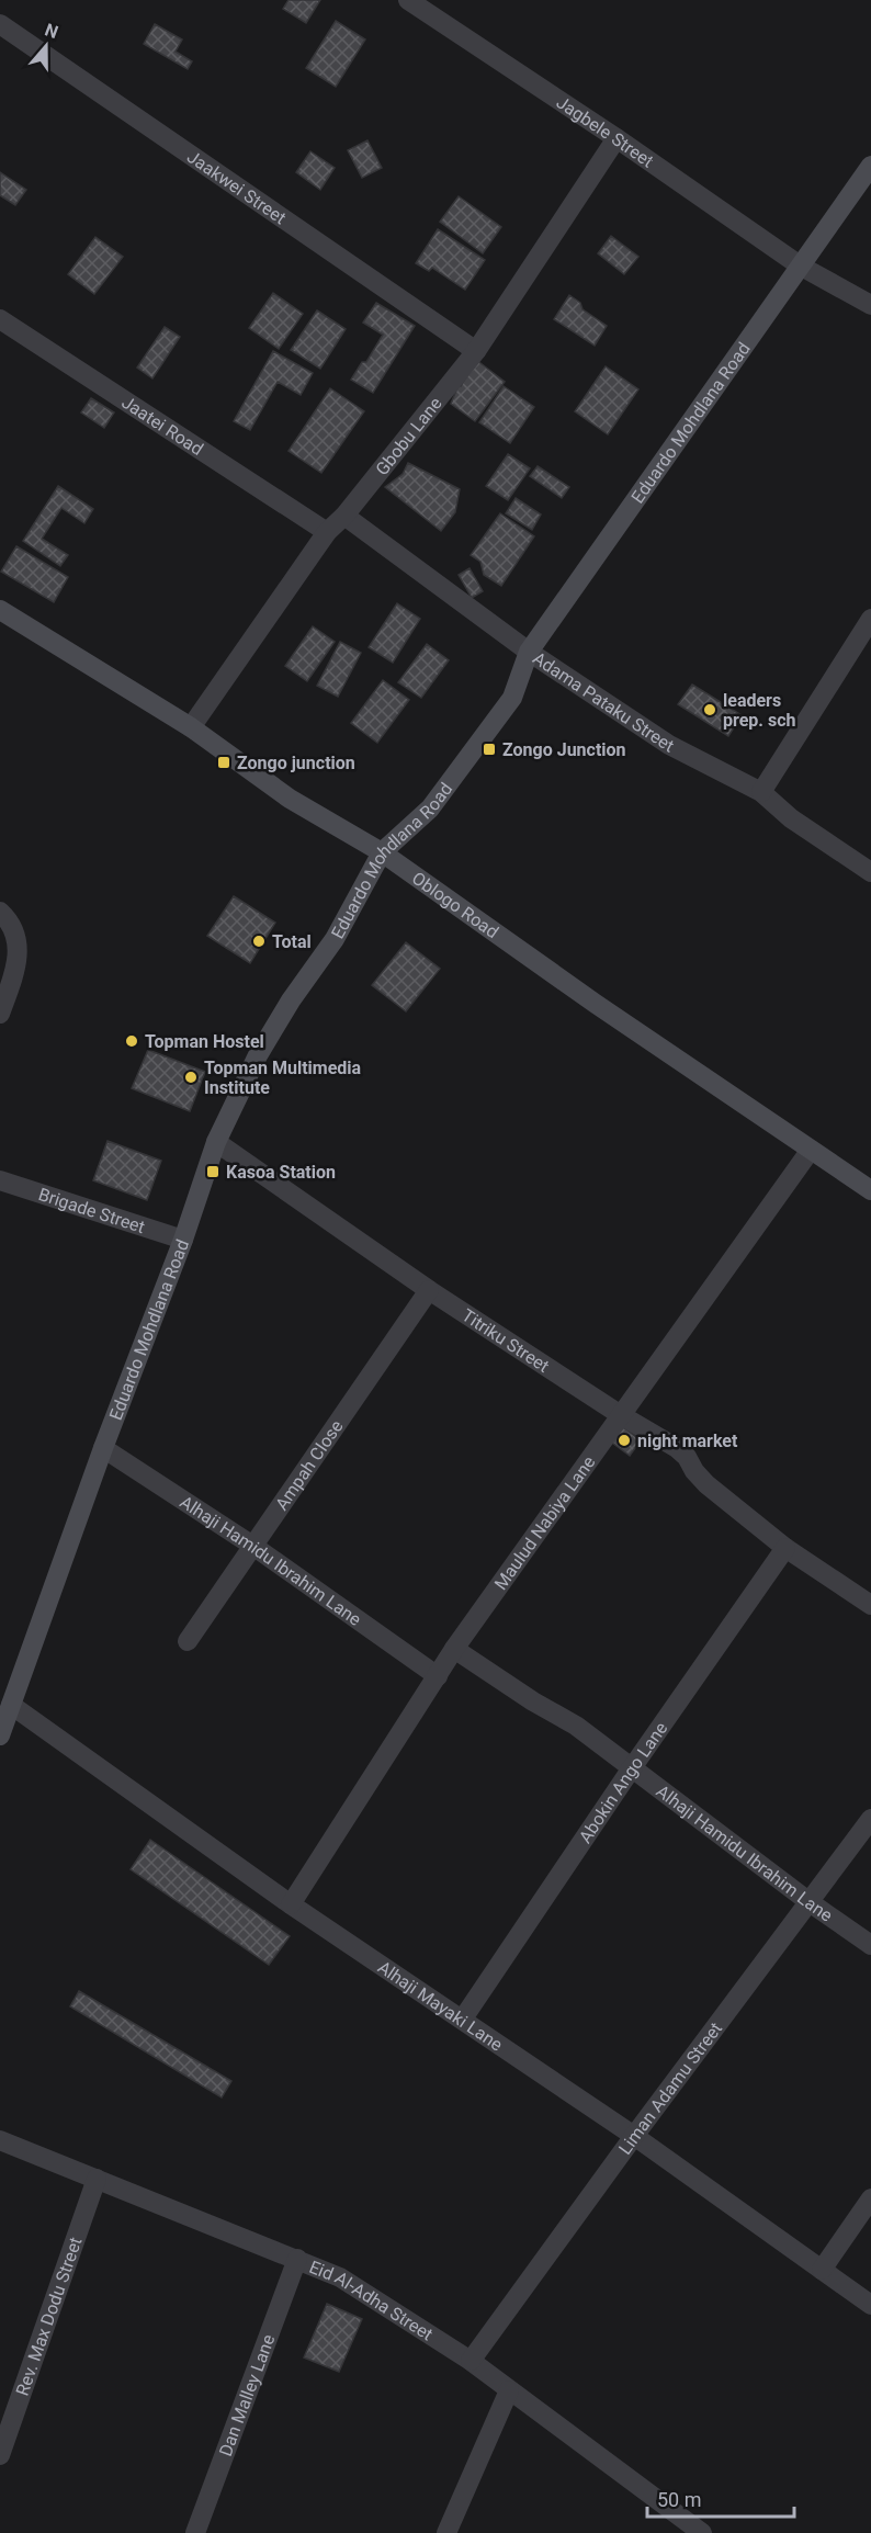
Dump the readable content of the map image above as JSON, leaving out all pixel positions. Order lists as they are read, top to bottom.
{
  "streets": {
    "main road": ["Eduardo Mohdlana Road", "Oblogo Road"],
    "street": [
      "Jagbele Street",
      "Jaakwei Street",
      "Jaatei Road",
      "Gbobu Lane",
      "Adama Pataku Street",
      "Brigade Street",
      "Titriku Street",
      "Ampah Close",
      "Maulud Nabiya Lane",
      "Alhaji Hamidu Ibrahim Lane",
      "Abokin Ango Lane",
      "Alhaji Mayaki Lane",
      "Liman Adamu Street",
      "Eid Al-Adha Street",
      "Rev. Max Dodu Street",
      "Dan Malley Lane"
    ]
  },
  "crossings": [
    ["Jagbele Street", "Eduardo Mohdlana Road"],
    ["Jagbele Street", "Gbobu Lane"],
    ["Jaakwei Street", "Gbobu Lane"],
    ["Eduardo Mohdlana Road", "Adama Pataku Street"],
    ["Eduardo Mohdlana Road", "Oblogo Road"],
    ["Eduardo Mohdlana Road", "Brigade Street"],
    ["Eduardo Mohdlana Road", "Titriku Street"],
    ["Eduardo Mohdlana Road", "Alhaji Hamidu Ibrahim Lane"],
    ["Eduardo Mohdlana Road", "Alhaji Mayaki Lane"],
    ["Jaatei Road", "Gbobu Lane"],
    ["Gbobu Lane", "Adama Pataku Street"],
    ["Gbobu Lane", "Oblogo Road"],
    ["Oblogo Road", "Maulud Nabiya Lane"],
    ["Titriku Street", "Ampah Close"],
    ["Titriku Street", "Maulud Nabiya Lane"],
    ["Titriku Street", "Abokin Ango Lane"],
    ["Ampah Close", "Alhaji Hamidu Ibrahim Lane"],
    ["Maulud Nabiya Lane", "Alhaji Hamidu Ibrahim Lane"],
    ["Maulud Nabiya Lane", "Alhaji Mayaki Lane"],
    ["Alhaji Hamidu Ibrahim Lane", "Abokin Ango Lane"],
    ["Alhaji Hamidu Ibrahim Lane", "Liman Adamu Street"],
    ["Abokin Ango Lane", "Alhaji Mayaki Lane"],
    ["Alhaji Mayaki Lane", "Liman Adamu Street"],
    ["Liman Adamu Street", "Eid Al-Adha Street"],
    ["Eid Al-Adha Street", "Rev. Max Dodu Street"],
    ["Eid Al-Adha Street", "Dan Malley Lane"]
  ],
  "places": {
    "other": [
      "leaders prep. sch",
      "Total",
      "Topman Hostel",
      "Topman Multimedia Institute",
      "night market"
    ],
    "transit": ["Zongo Junction", "Zongo junction", "Kasoa Station"]
  },
  "scale_bar": "50 m",
  "north": "top"
}
